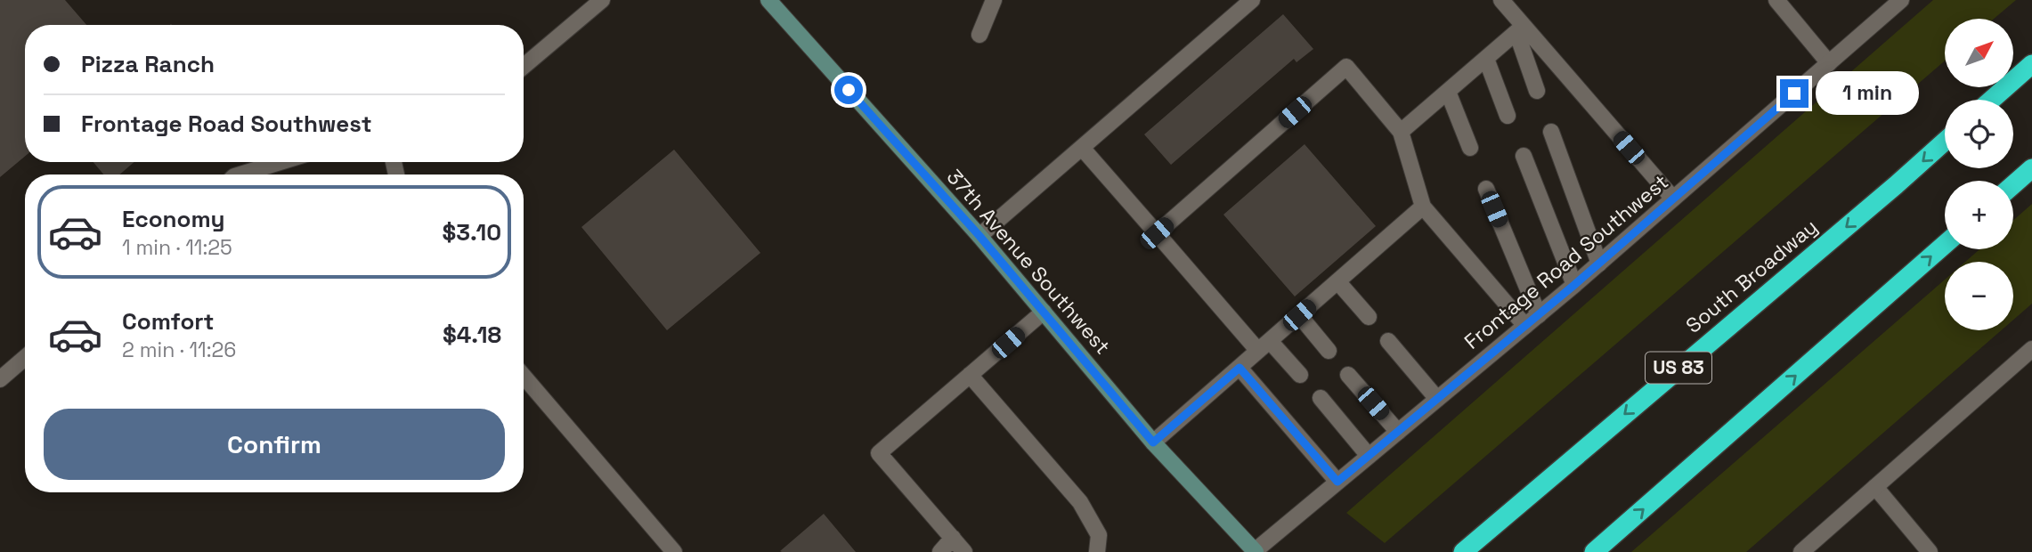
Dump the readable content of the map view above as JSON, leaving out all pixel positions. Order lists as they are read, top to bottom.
{
  "streets": {
    "highway": ["South Broadway", "US 83"],
    "main road": ["37th Avenue Southwest"],
    "street": ["Frontage Road Southwest"]
  },
  "crossings": [
    ["37th Avenue Southwest", "Frontage Road Southwest"]
  ],
  "north": "top right",
  "page": {
    "map_buttons": ["+", "−"],
    "banner": ["Pizza Ranch", "Frontage Road Southwest"],
    "bubble": "1 min",
    "list": [
      {
        "name": "Economy",
        "note": "1 min · 11:25",
        "value": "$3.10"
      },
      {
        "name": "Comfort",
        "note": "2 min · 11:26",
        "value": "$4.18"
      }
    ],
    "buttons": "Confirm"
  }
}
